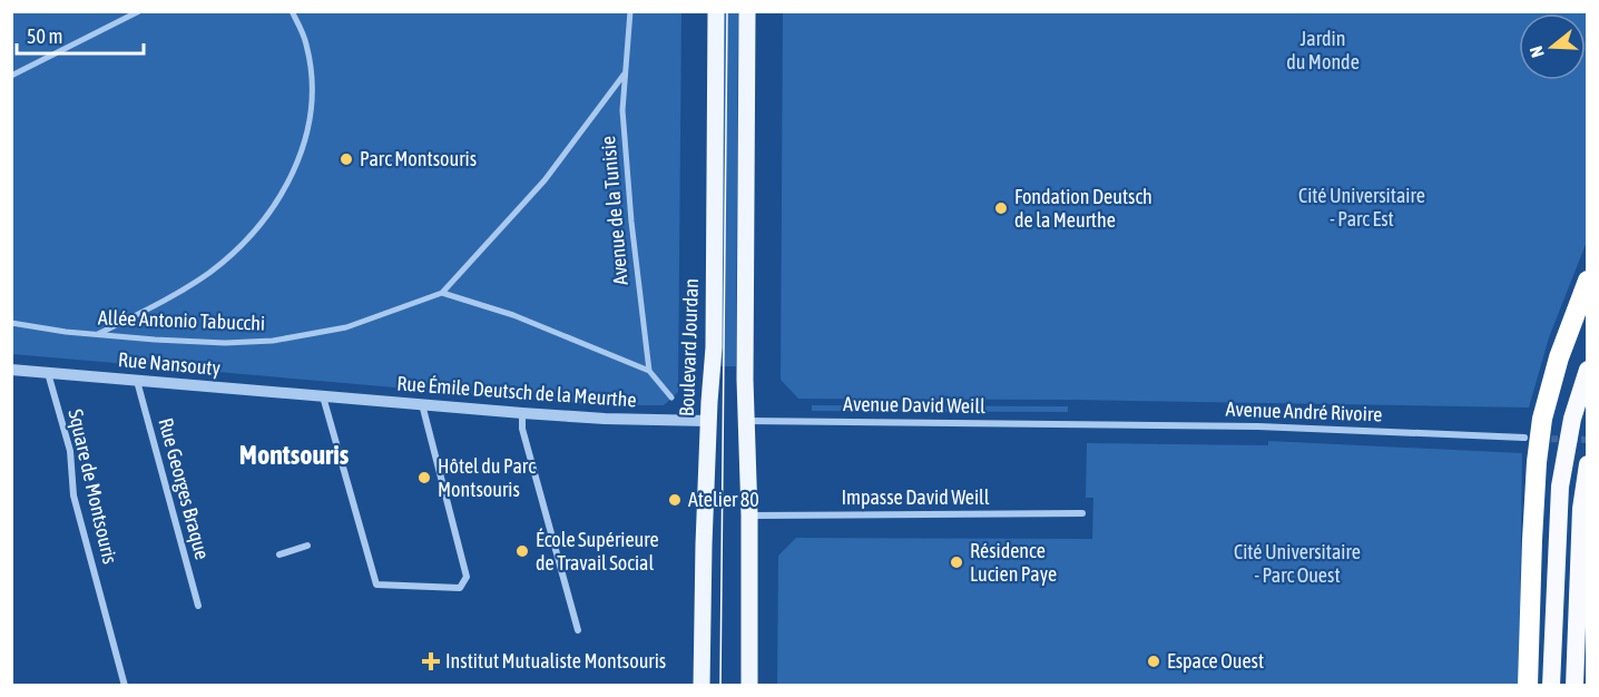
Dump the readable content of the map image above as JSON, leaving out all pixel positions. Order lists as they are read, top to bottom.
{
  "streets": {
    "main road": ["Boulevard Jourdan"],
    "street": [
      "Avenue de la Tunisie",
      "Allée Antonio Tabucchi",
      "Rue Nansouty",
      "Rue Émile Deutsch de la Meurthe",
      "Avenue David Weill",
      "Avenue André Rivoire",
      "Square de Montsouris",
      "Rue Georges Braque",
      "Impasse David Weill"
    ]
  },
  "crossings": [
    ["Boulevard Jourdan", "Rue Émile Deutsch de la Meurthe"],
    ["Rue Nansouty", "Rue Émile Deutsch de la Meurthe"],
    ["Rue Nansouty", "Square de Montsouris"],
    ["Rue Nansouty", "Rue Georges Braque"],
    ["Avenue David Weill", "Avenue André Rivoire"]
  ],
  "districts": ["Montsouris"],
  "parks": ["Jardin du Monde", "Cité Universitaire - Parc Est", "Cité Universitaire - Parc Ouest"],
  "places": {
    "other": [
      "Parc Montsouris",
      "Fondation Deutsch de la Meurthe",
      "Hôtel du Parc Montsouris",
      "Atelier 80",
      "École Supérieure de Travail Social",
      "Résidence Lucien Paye",
      "Espace Ouest"
    ],
    "health": ["Institut Mutualiste Montsouris"]
  },
  "scale_bar": "50 m",
  "north": "left"
}
